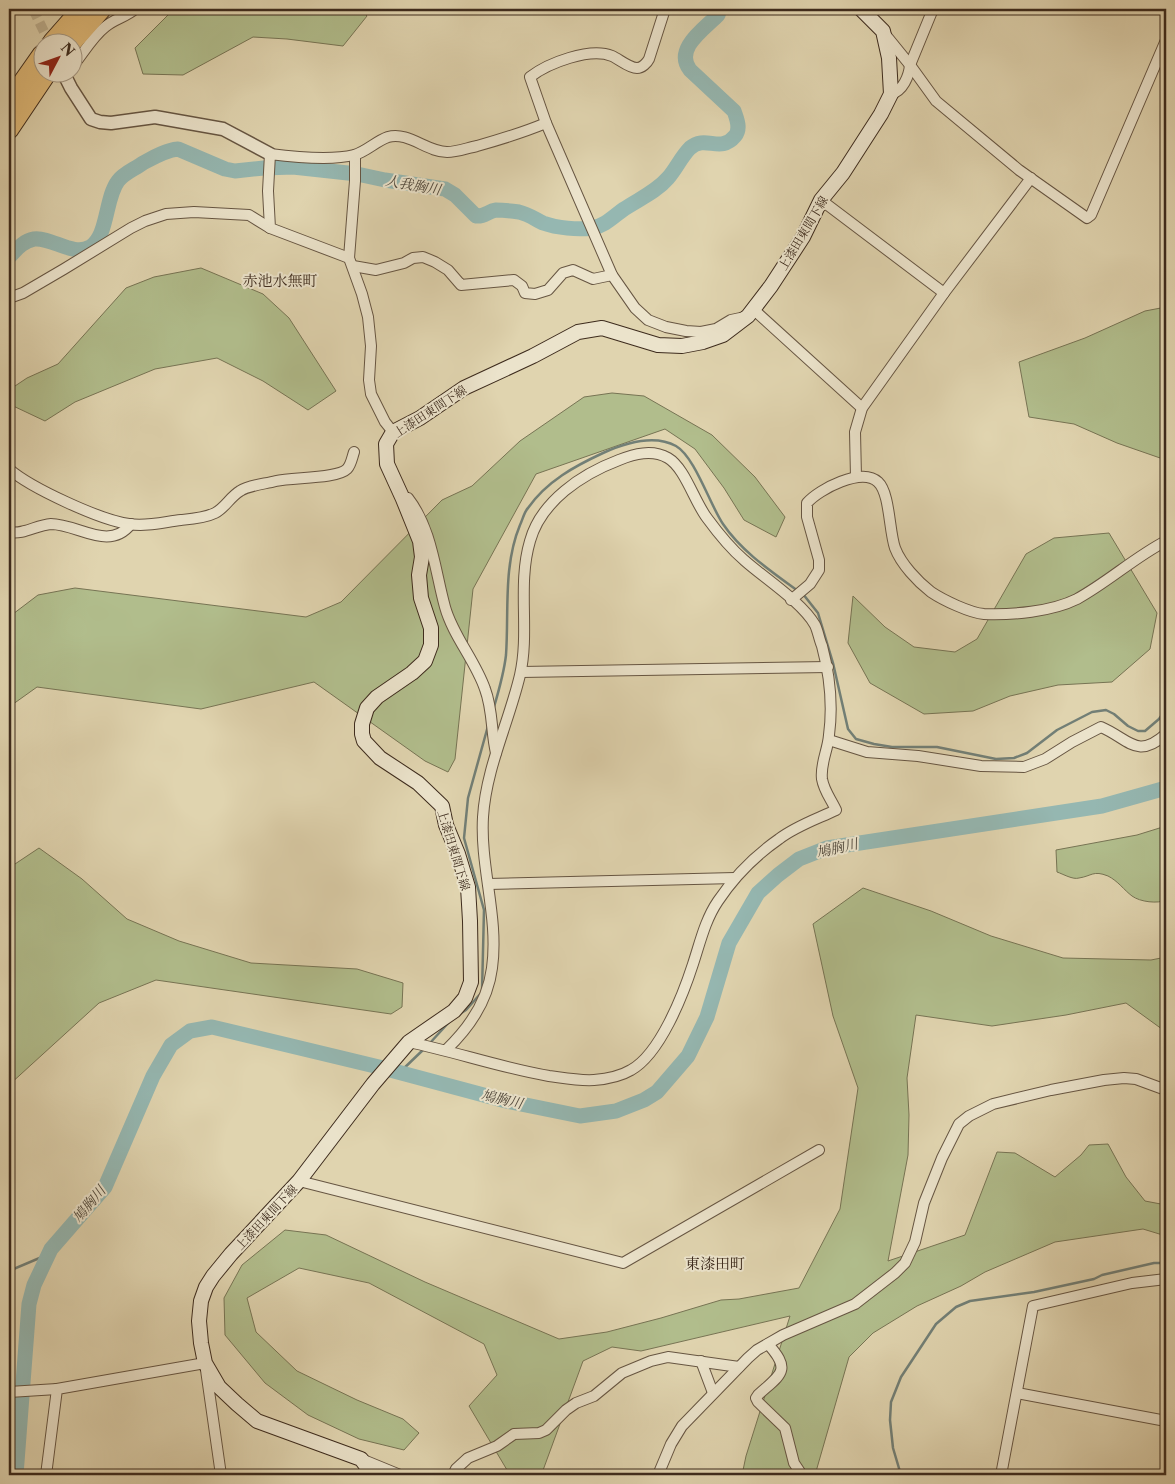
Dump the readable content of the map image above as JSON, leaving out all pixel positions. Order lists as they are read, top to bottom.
{
  "streets": {
    "main road": ["上漆田東間下線"]
  },
  "districts": ["赤池水無町", "東漆田町"],
  "water": ["人我胸川", "鳩胸川"],
  "north": "top right"
}
